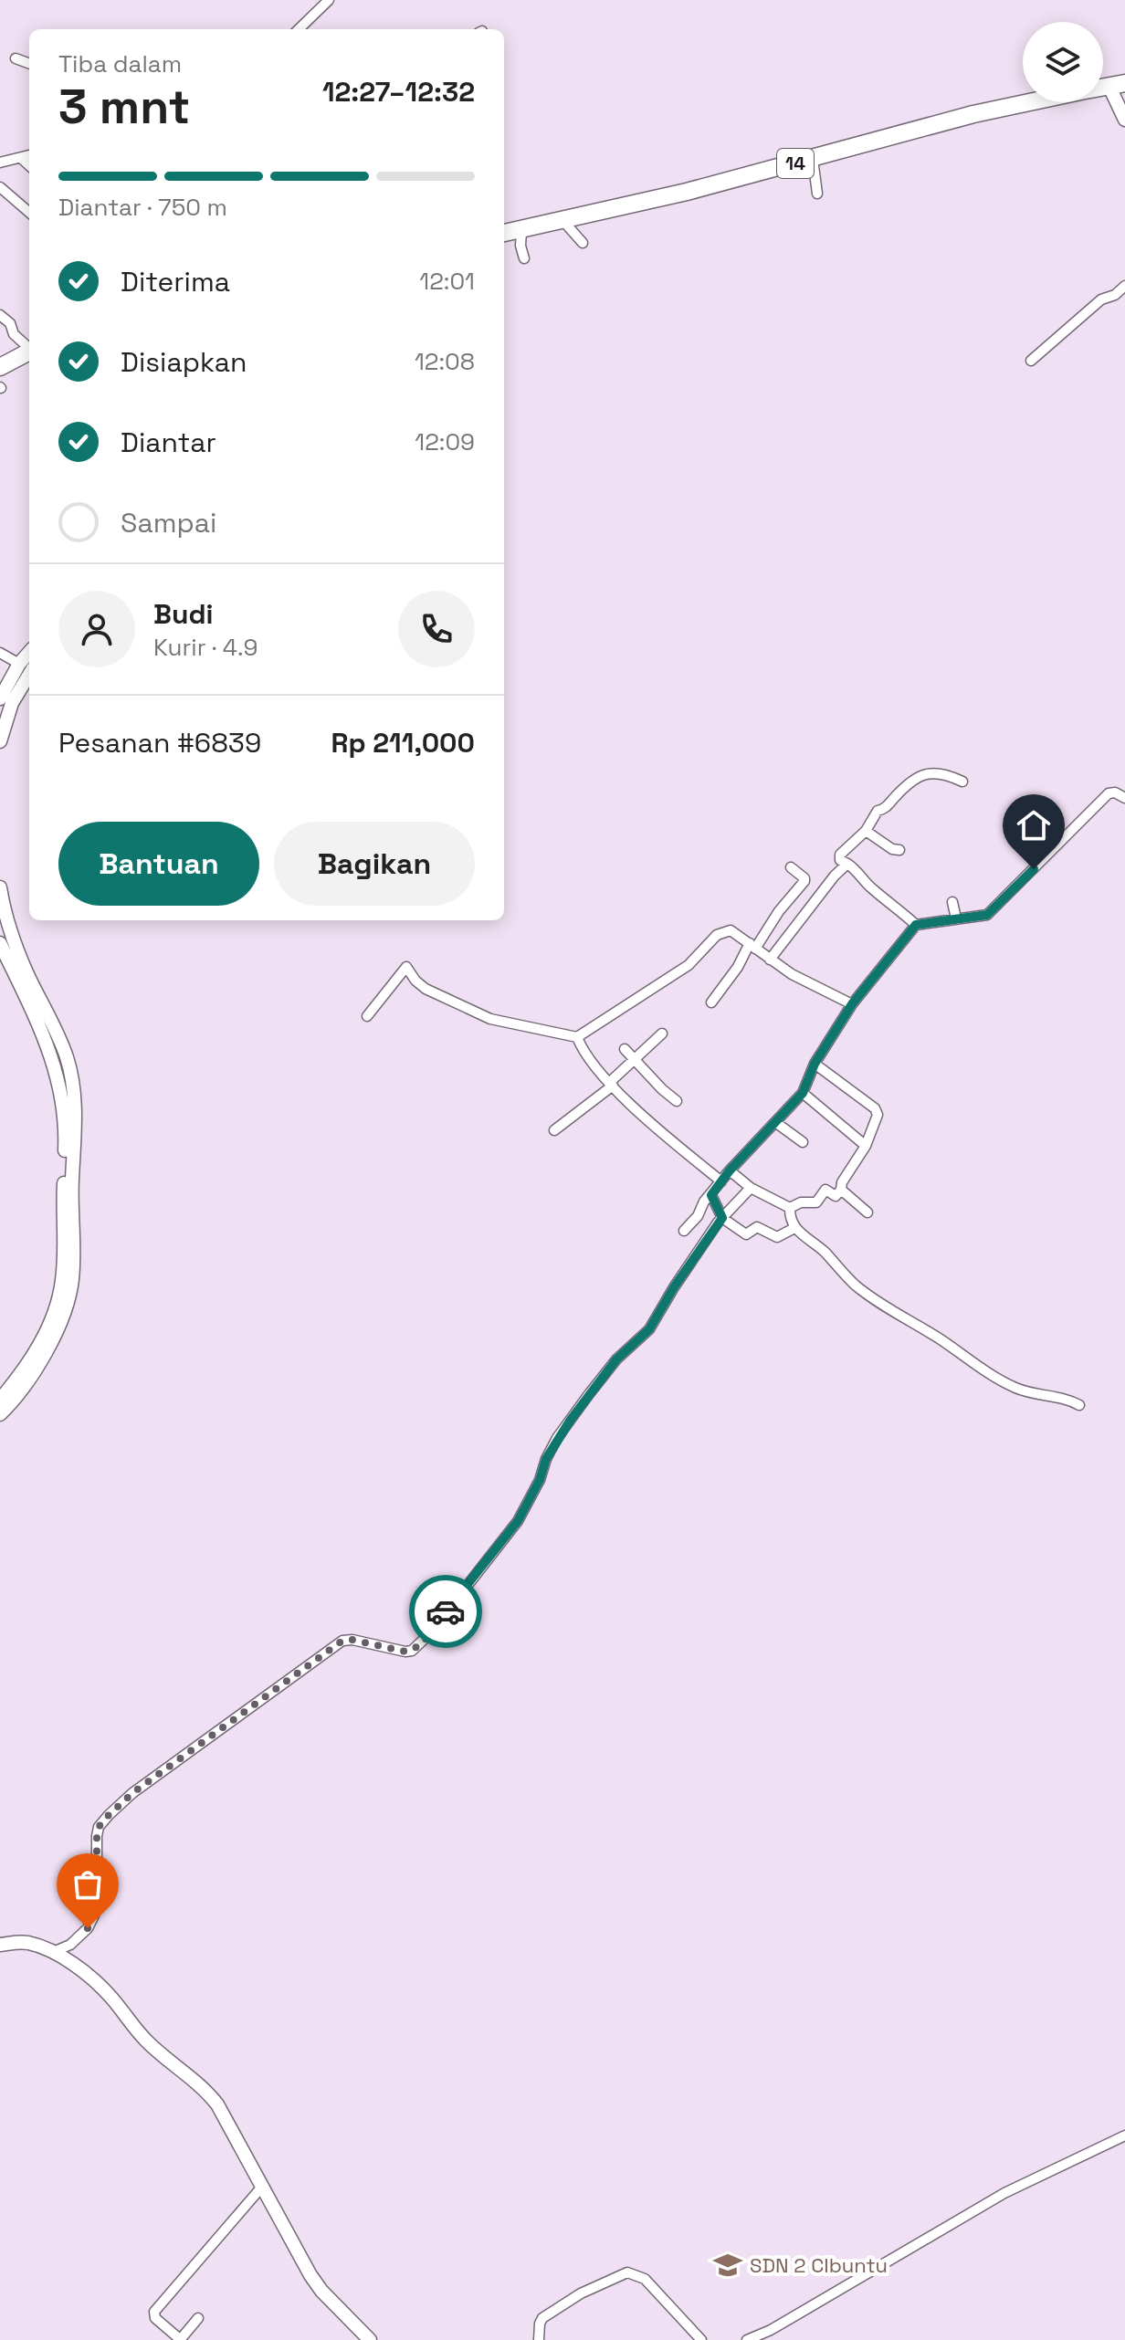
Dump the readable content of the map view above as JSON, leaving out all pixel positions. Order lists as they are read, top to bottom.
{
  "streets": {
    "highway": ["14"]
  },
  "places": {
    "school or university": ["SDN 2 CIbuntu"]
  },
  "page": {
    "heading": ["3 mnt", "Tiba dalam", "12:27–12:32"],
    "panel": [
      "Budi",
      "Kurir · 4.9",
      "Pesanan #6839",
      "Rp 211,000"
    ],
    "bar": "Diantar · 750 m",
    "list": [
      ["Diterima", "12:01"],
      ["Disiapkan", "12:08"],
      ["Diantar", "12:09"],
      "Sampai"
    ],
    "buttons": ["Bantuan", "Bagikan"]
  }
}
